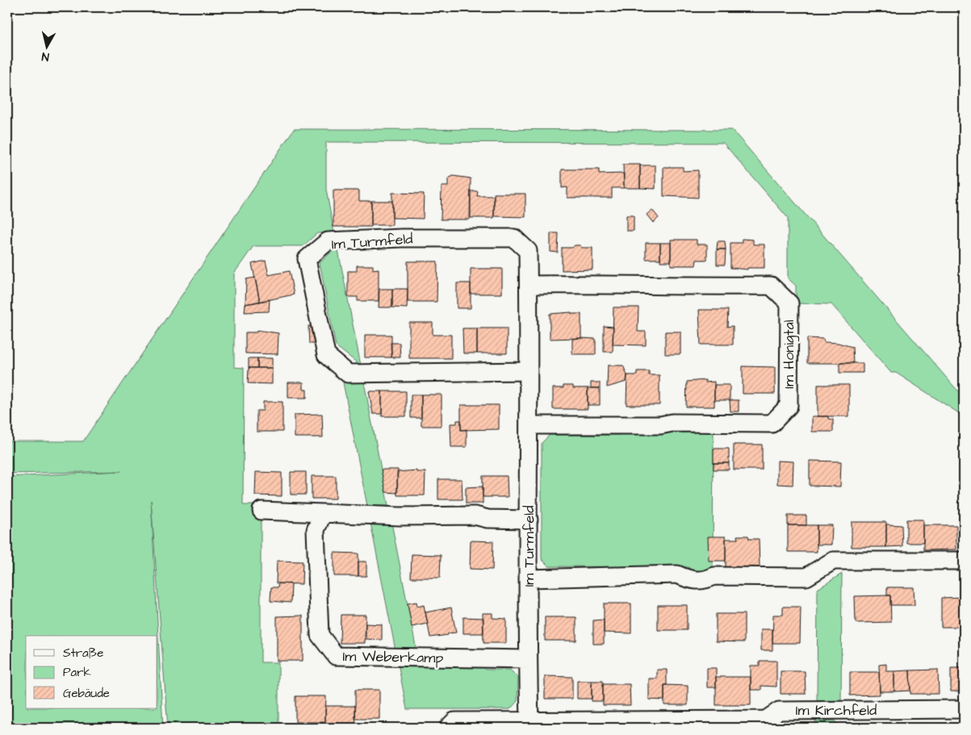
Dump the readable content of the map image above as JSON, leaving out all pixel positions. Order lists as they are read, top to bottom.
{
  "streets": {
    "street": [
      "Im Turmfeld",
      "Im Honigtal",
      "Im Weberkamp",
      "Im Kirchfeld"
    ]
  },
  "crossings": [
    ["Im Turmfeld", "Im Honigtal"],
    ["Im Turmfeld", "Im Weberkamp"],
    ["Im Turmfeld", "Im Kirchfeld"]
  ],
  "legend": ["Straße", "Park", "Gebäude"],
  "north": "bottom"
}
